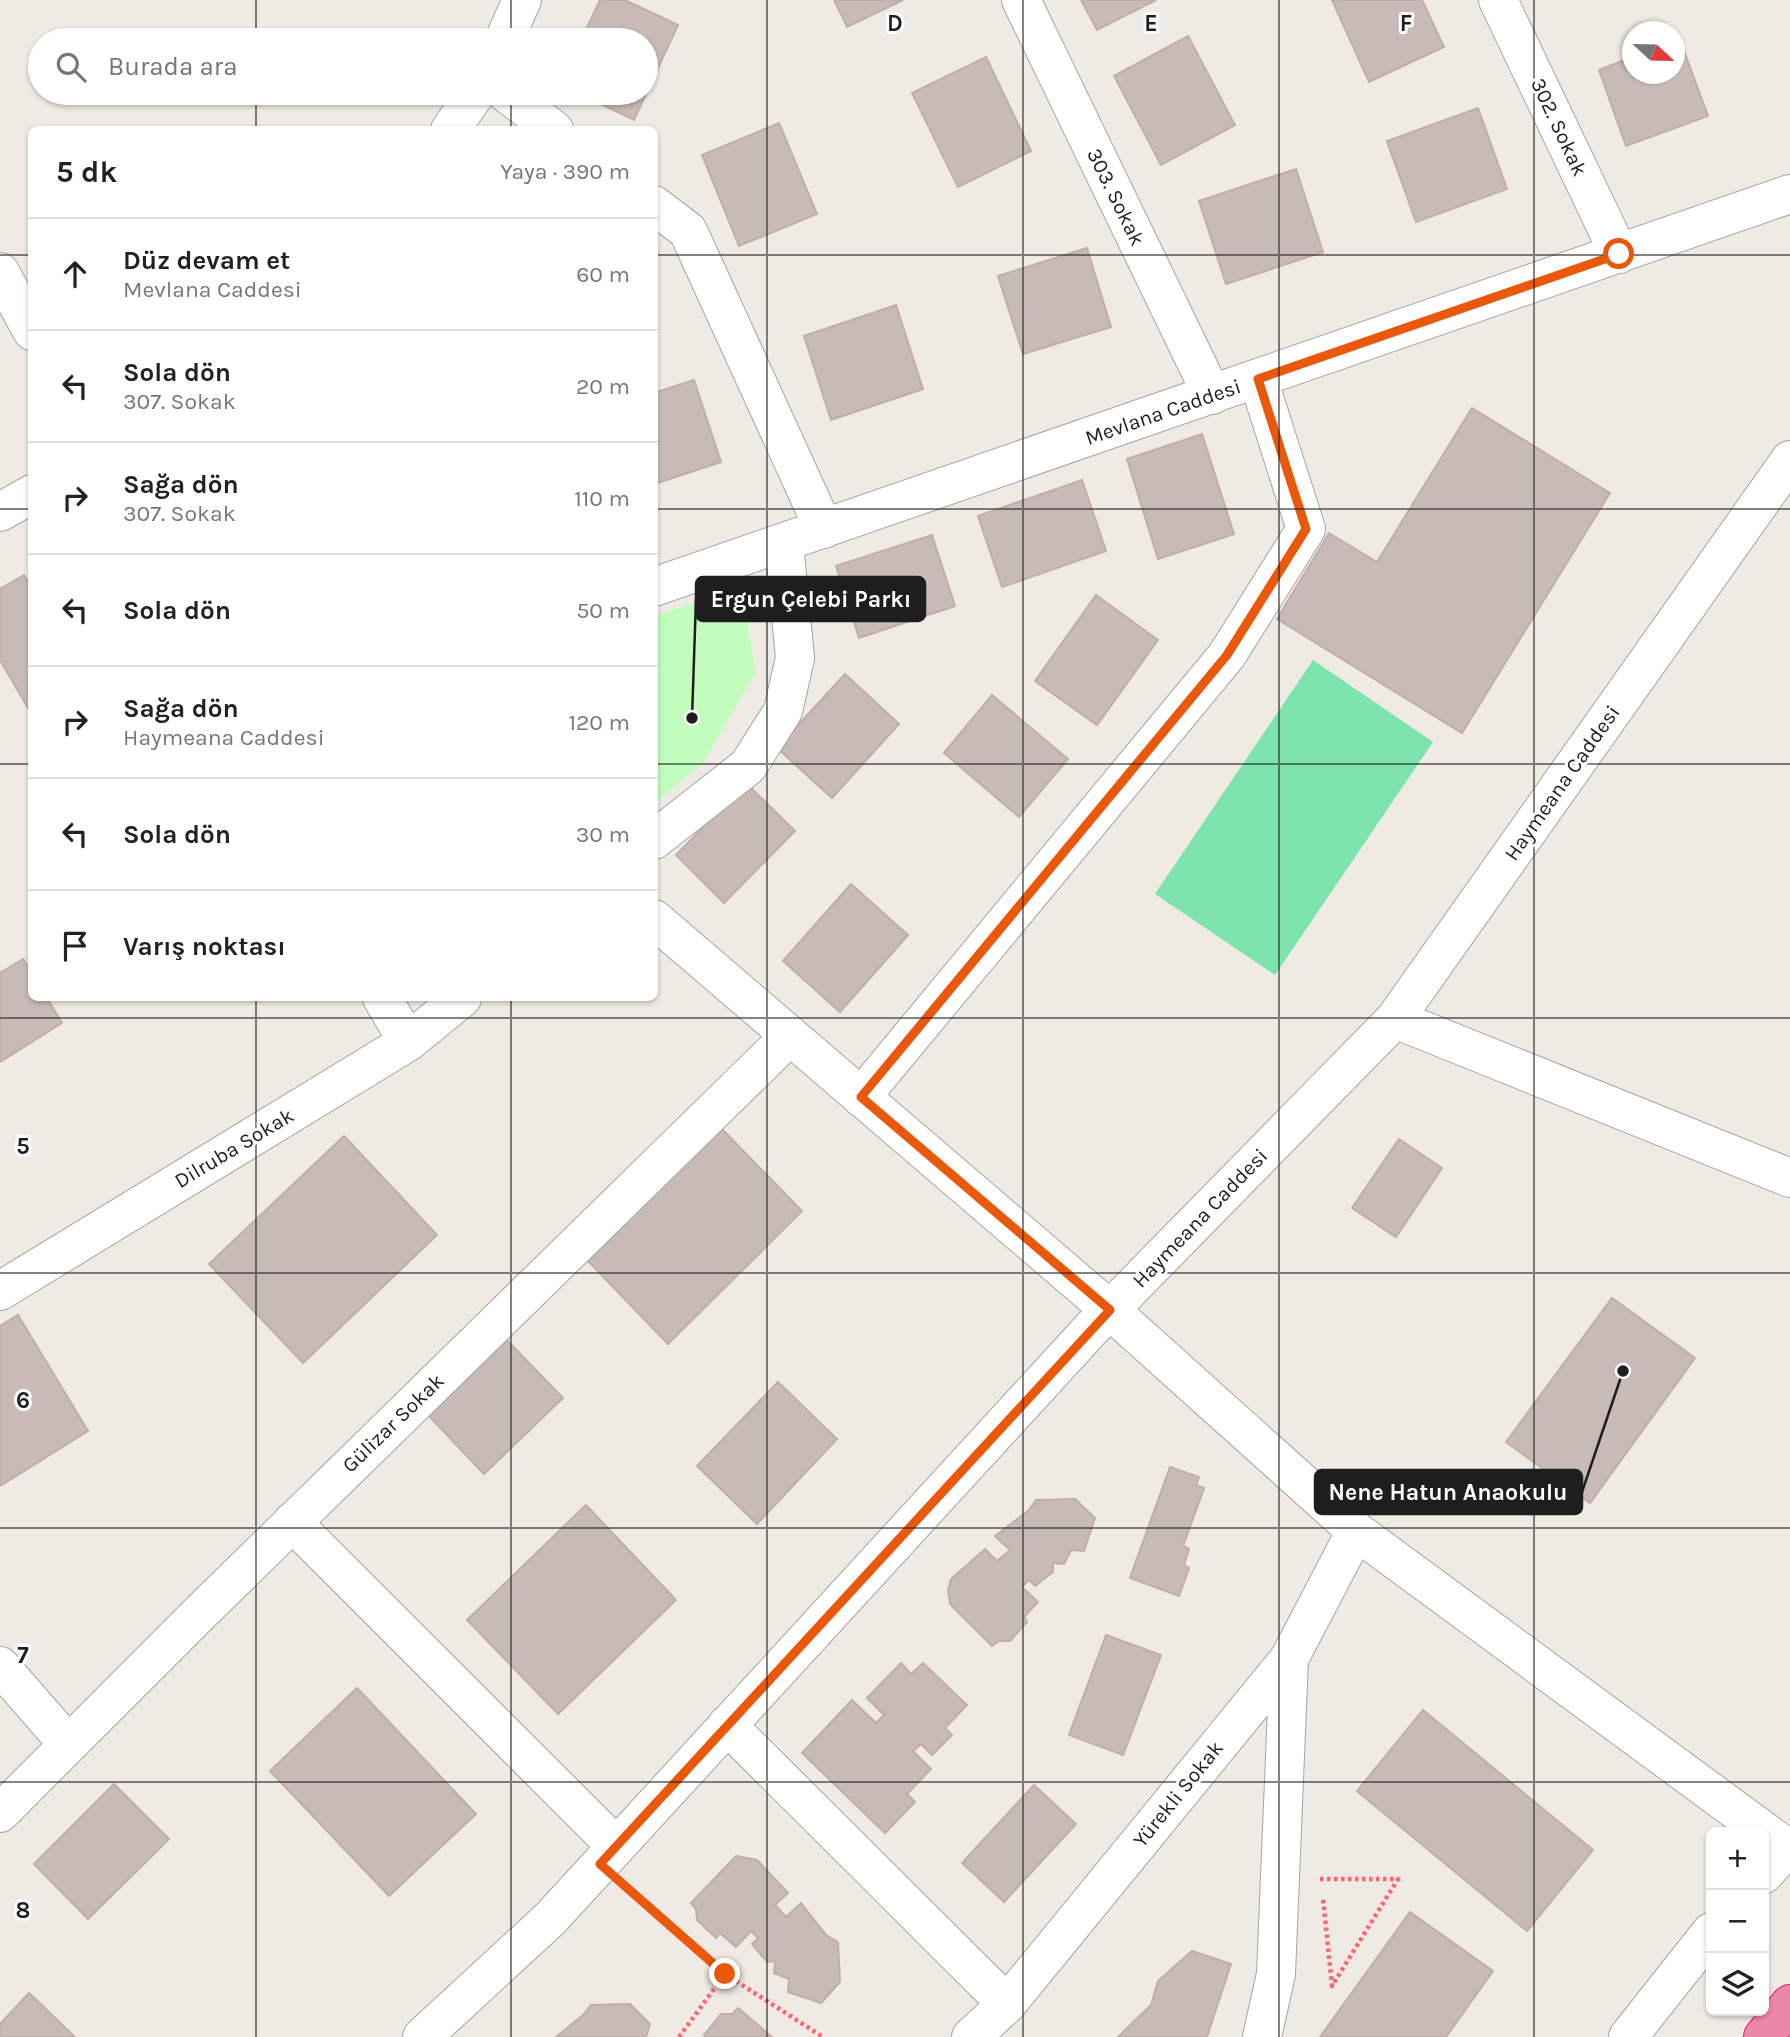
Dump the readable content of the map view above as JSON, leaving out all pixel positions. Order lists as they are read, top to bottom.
{
  "streets": {
    "street": [
      "302. Sokak",
      "303. Sokak",
      "Mevlana Caddesi",
      "Haymeana Caddesi",
      "Dilruba Sokak",
      "Gülizar Sokak",
      "Yürekli Sokak"
    ]
  },
  "crossings": [
    ["302. Sokak", "Mevlana Caddesi"],
    ["303. Sokak", "Mevlana Caddesi"]
  ],
  "places": ["Ergun Çelebi Parkı", "Nene Hatun Anaokulu"],
  "north": "right",
  "page": {
    "search": "Burada ara",
    "heading": ["5 dk", "Yaya · 390 m"],
    "list": [
      ["Düz devam et", "Mevlana Caddesi", "60 m"],
      ["Sola dön", "307. Sokak", "20 m"],
      ["Sağa dön", "307. Sokak", "110 m"],
      ["Sola dön", "50 m"],
      ["Sağa dön", "Haymeana Caddesi", "120 m"],
      ["Sola dön", "30 m"],
      "Varış noktası"
    ],
    "map_buttons": ["+", "−"]
  },
  "grid": {
    "columns": ["D", "E", "F"],
    "rows": [
      "5",
      "6",
      "7",
      "8"
    ]
  }
}
